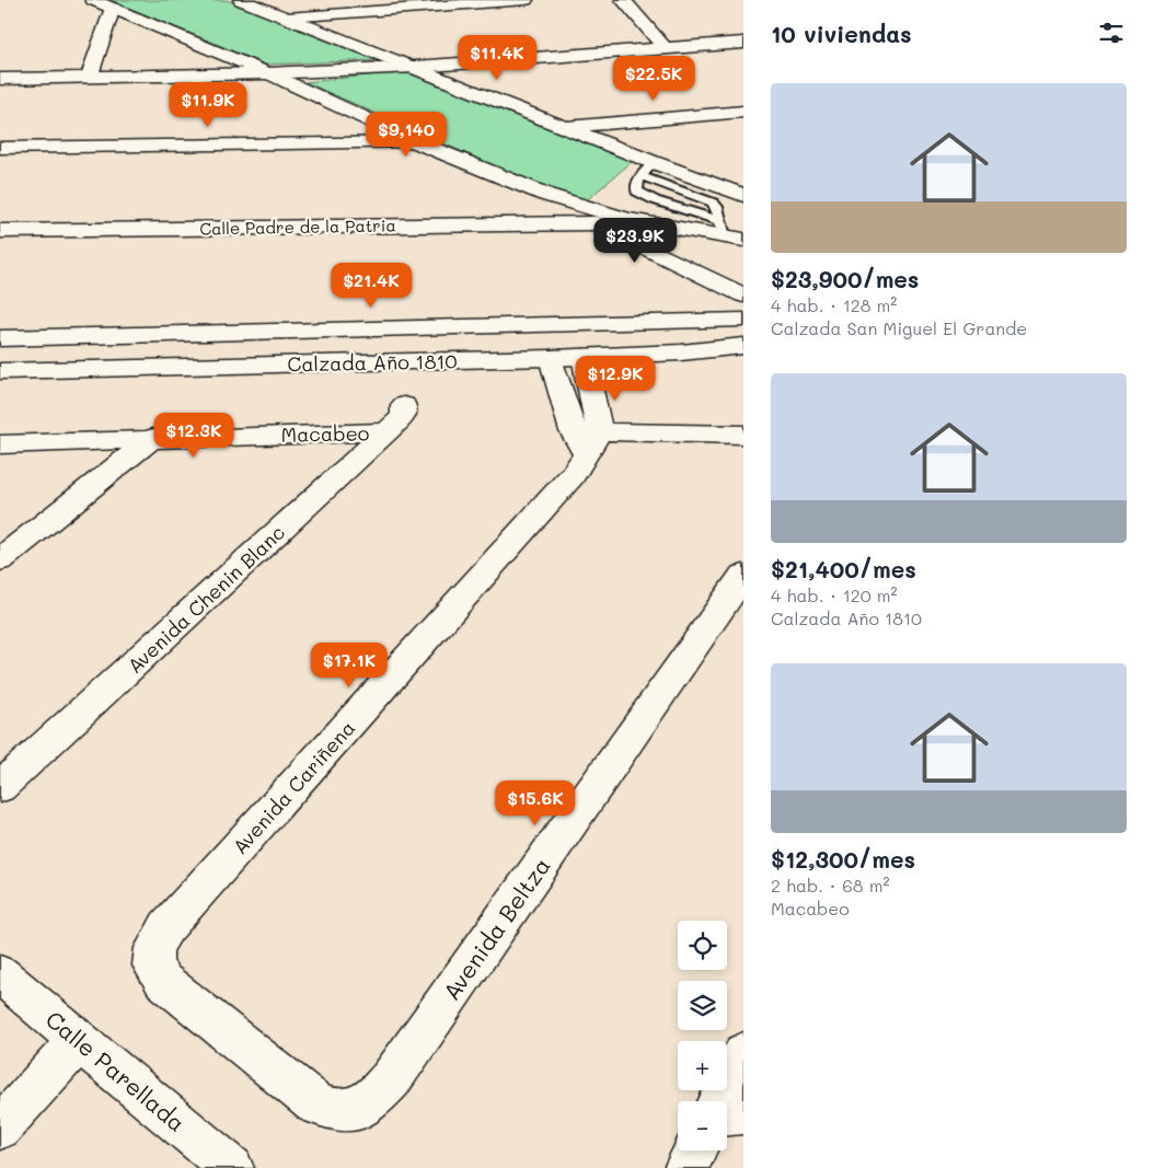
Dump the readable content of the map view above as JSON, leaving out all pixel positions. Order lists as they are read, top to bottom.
{
  "streets": {
    "street": [
      "Calle Padre de la Patria",
      "Calzada Año 1810",
      "Macabeo",
      "Avenida Chenin Blanc",
      "Avenida Cariñena",
      "Avenida Beltza",
      "Calle Parellada"
    ]
  },
  "crossings": [
    ["Macabeo", "Avenida Chenin Blanc"],
    ["Avenida Cariñena", "Avenida Beltza"]
  ],
  "page": {
    "heading": "10 viviendas",
    "price": [
      "$11.4K",
      "$22.5K",
      "$11.9K",
      "$9,140",
      "$23.9K",
      "$21.4K",
      "$12.9K",
      "$12.3K",
      "$17.1K",
      "$15.6K"
    ],
    "list": [
      {
        "name": "$23,900/mes",
        "note": "4 hab. · 128 m² · Calzada San Miguel El Grande"
      },
      {
        "name": "$21,400/mes",
        "note": "4 hab. · 120 m² · Calzada Año 1810"
      },
      {
        "name": "$12,300/mes",
        "note": "2 hab. · 68 m² · Macabeo"
      }
    ],
    "map_buttons": ["+", "−"]
  }
}
